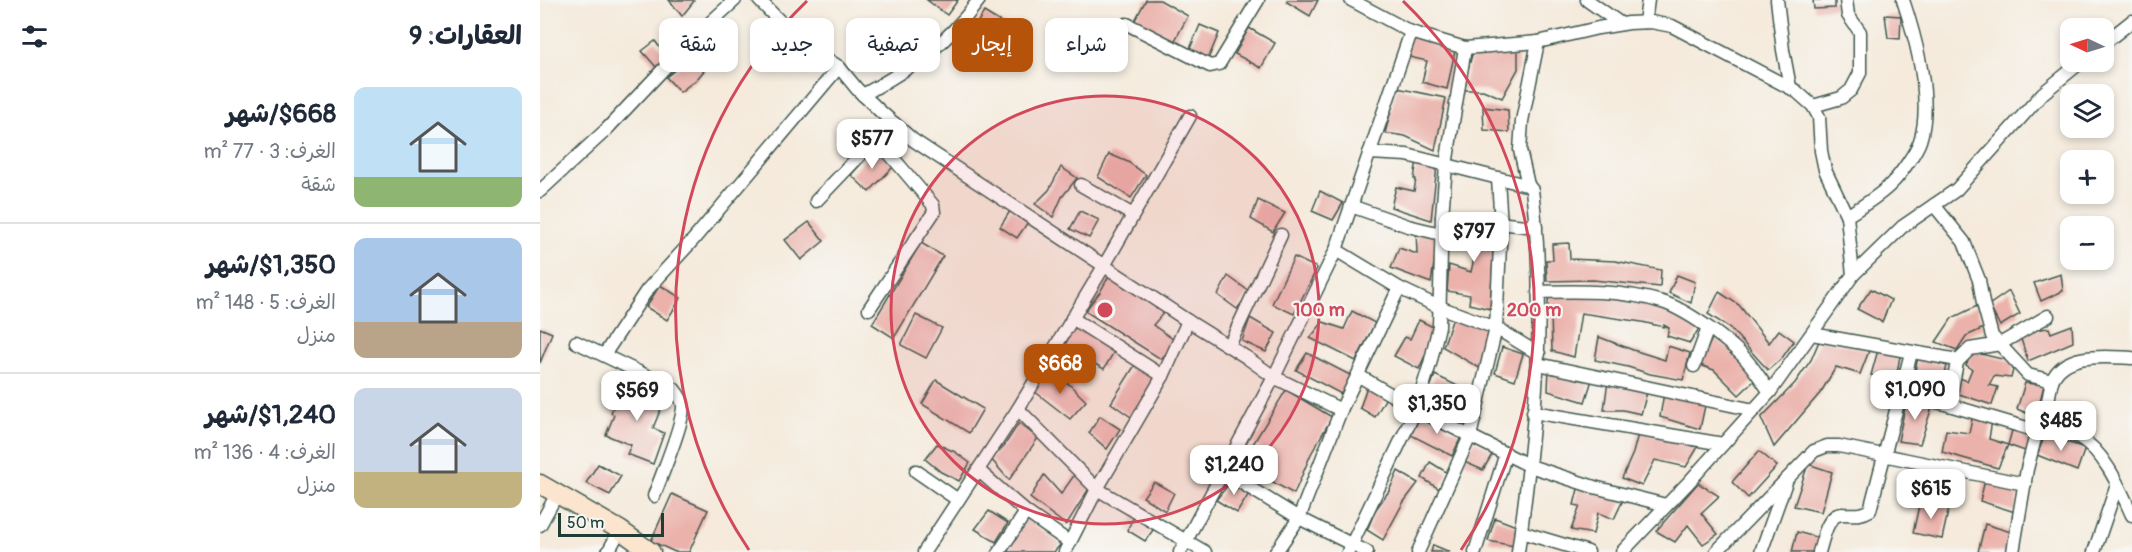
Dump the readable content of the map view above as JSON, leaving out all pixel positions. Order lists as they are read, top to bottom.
{
  "scale_bar": "50 m",
  "north": "left",
  "page": {
    "heading": "العقارات: 9",
    "map_buttons": ["+", "−"],
    "chip": [
      "شراء",
      "إيجار",
      "تصفية",
      "جديد",
      "شقة"
    ],
    "list": [
      {
        "name": "$668/شهر",
        "note": "الغرف: 3 · 77 m² · شقة"
      },
      {
        "name": "$1,350/شهر",
        "note": "الغرف: 5 · 148 m² · منزل"
      },
      {
        "name": "$1,240/شهر",
        "note": "الغرف: 4 · 136 m² · منزل"
      }
    ],
    "price": [
      "$577",
      "$797",
      "$668",
      "$1,090",
      "$569",
      "$1,350",
      "$485",
      "$1,240",
      "$615"
    ],
    "scale": "50 m"
  },
  "rings": ["100 m", "200 m"]
}
